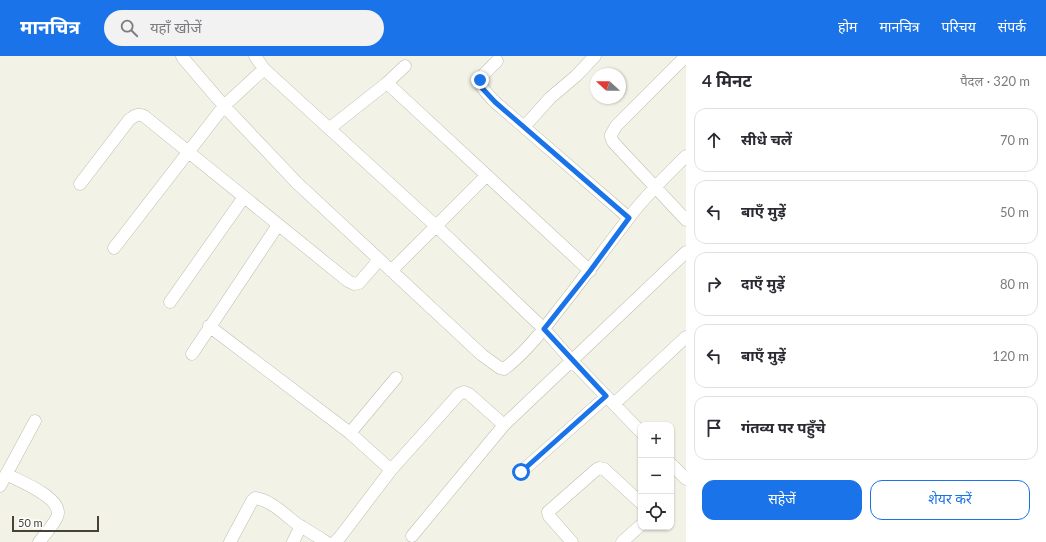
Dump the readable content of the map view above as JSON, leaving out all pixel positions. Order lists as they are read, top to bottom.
{
  "scale_bar": "50 m",
  "north": "left",
  "page": {
    "header": "मानचित्र",
    "search": "यहाँ खोजें",
    "nav": [
      "होम",
      "मानचित्र",
      "परिचय",
      "संपर्क"
    ],
    "heading": ["4 मिनट", "पैदल · 320 m"],
    "list": [
      ["सीधे चलें", "70 m"],
      ["बाएँ मुड़ें", "50 m"],
      ["दाएँ मुड़ें", "80 m"],
      ["बाएँ मुड़ें", "120 m"],
      "गंतव्य पर पहुँचे"
    ],
    "map_buttons": ["+", "−"],
    "buttons": ["सहेजें", "शेयर करें"],
    "scale": "50 m"
  }
}
